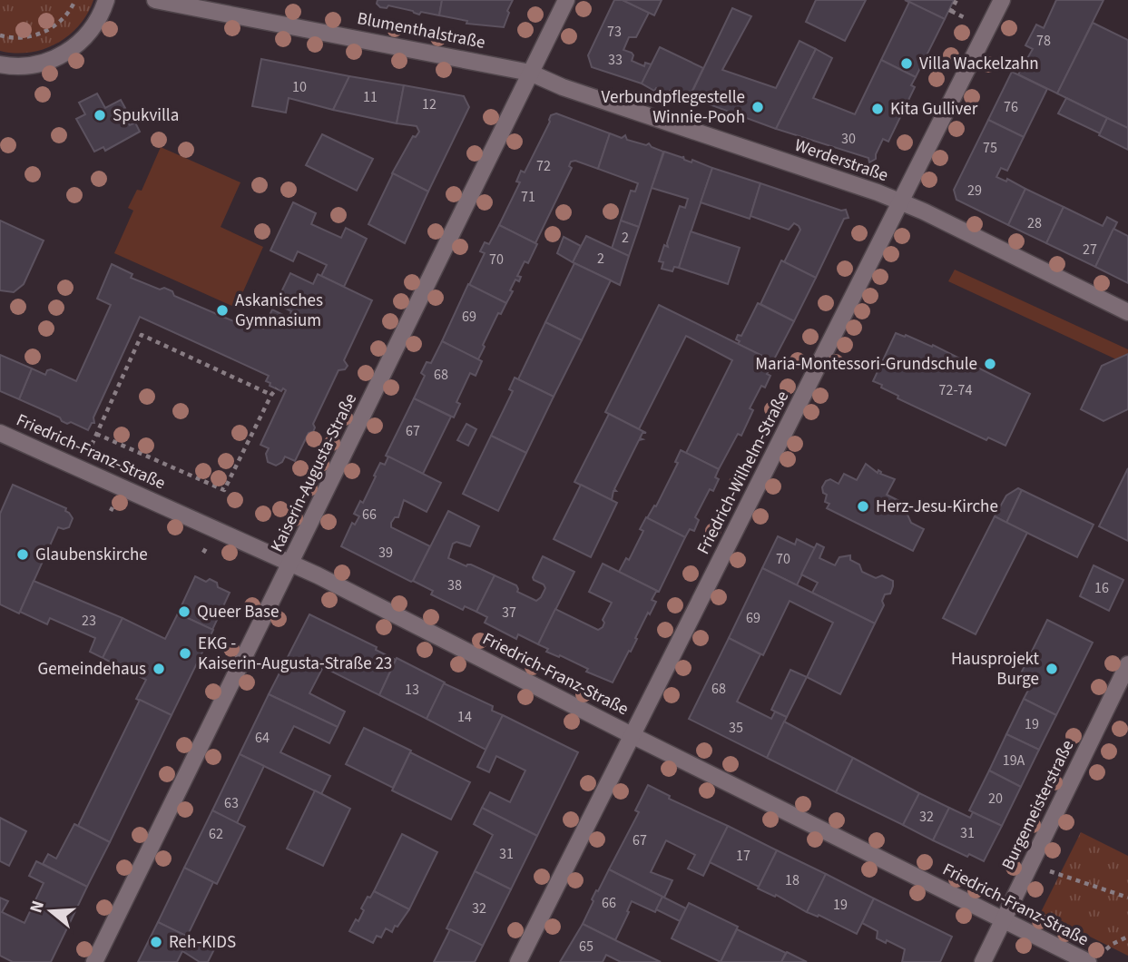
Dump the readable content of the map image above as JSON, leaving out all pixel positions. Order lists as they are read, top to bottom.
{
  "streets": {
    "street": [
      "Blumenthalstraße",
      "Werderstraße",
      "Friedrich-Franz-Straße",
      "Kaiserin-Augusta-Straße",
      "Friedrich-Wilhelm-Straße",
      "Burgemeisterstraße"
    ]
  },
  "crossings": [
    ["Blumenthalstraße", "Werderstraße"],
    ["Blumenthalstraße", "Kaiserin-Augusta-Straße"],
    ["Werderstraße", "Kaiserin-Augusta-Straße"],
    ["Werderstraße", "Friedrich-Wilhelm-Straße"],
    ["Friedrich-Franz-Straße", "Kaiserin-Augusta-Straße"],
    ["Friedrich-Franz-Straße", "Friedrich-Wilhelm-Straße"],
    ["Friedrich-Franz-Straße", "Burgemeisterstraße"]
  ],
  "places": [
    "Villa Wackelzahn",
    "Verbundpflegestelle Winnie-Pooh",
    "Kita Gulliver",
    "Spukvilla",
    "Askanisches Gymnasium",
    "Maria-Montessori-Grundschule",
    "Herz-Jesu-Kirche",
    "Glaubenskirche",
    "Queer Base",
    "EKG - Kaiserin-Augusta-Straße 23",
    "Gemeindehaus",
    "Hausprojekt Burge",
    "Reh-KIDS"
  ],
  "house_numbers": [
    "73",
    "78",
    "33",
    "10",
    "11",
    "12",
    "76",
    "30",
    "75",
    "72",
    "29",
    "71",
    "28",
    "2",
    "27",
    "2",
    "70",
    "69",
    "68",
    "72-74",
    "67",
    "66",
    "39",
    "70",
    "38",
    "16",
    "37",
    "69",
    "23",
    "68",
    "13",
    "14",
    "19",
    "35",
    "64",
    "19A",
    "20",
    "63",
    "32",
    "31",
    "62",
    "67",
    "31",
    "17",
    "18",
    "66",
    "19",
    "32",
    "65"
  ],
  "north": "left"
}
